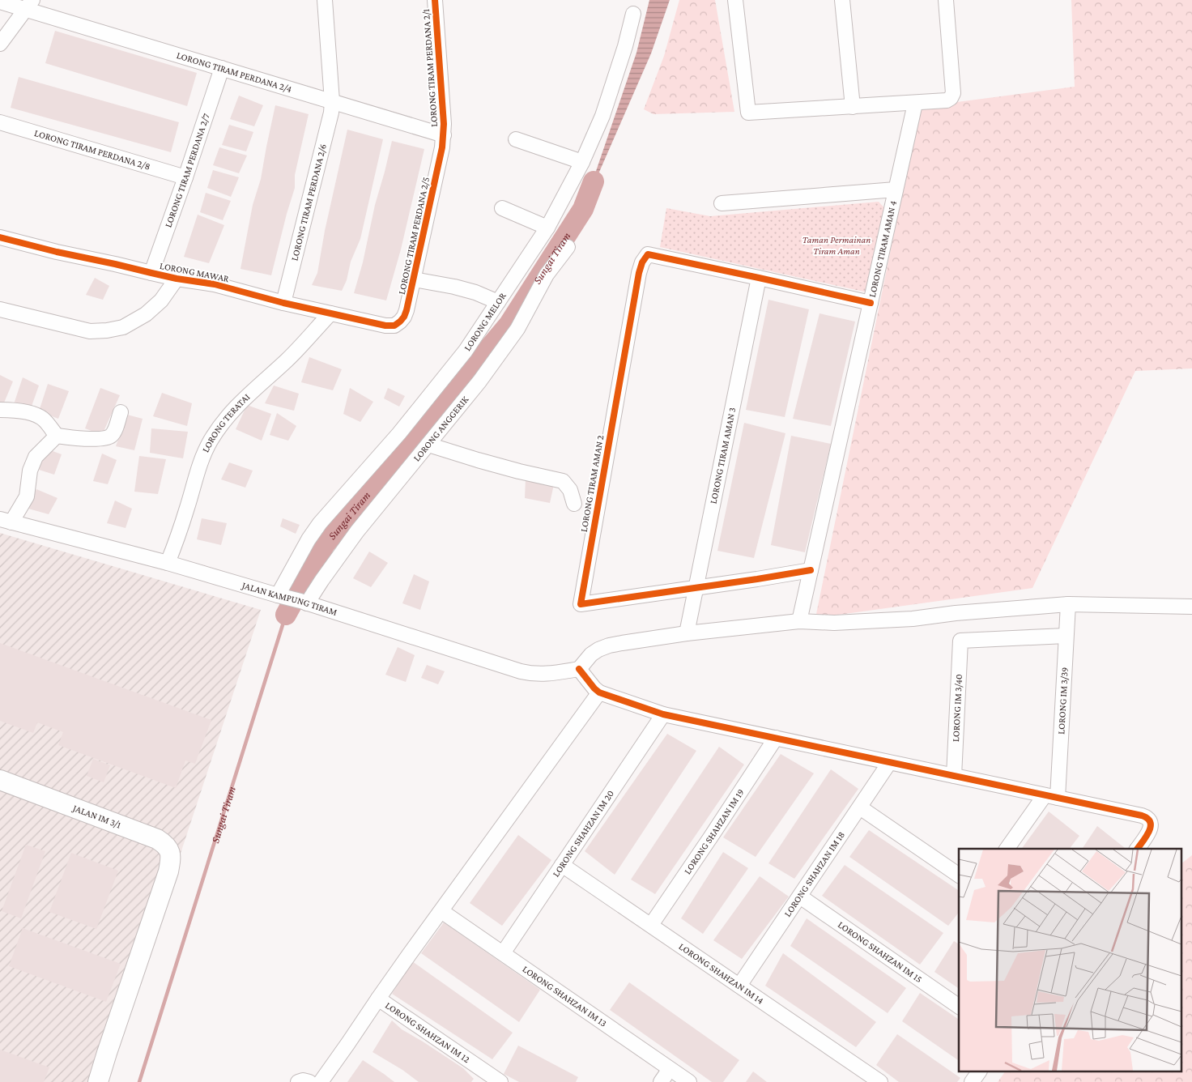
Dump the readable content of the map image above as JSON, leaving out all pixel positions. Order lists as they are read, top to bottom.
{
  "streets": {
    "street": [
      "LORONG TIRAM PERDANA 2/1",
      "LORONG TIRAM PERDANA 2/4",
      "LORONG TIRAM PERDANA 2/8",
      "LORONG TIRAM PERDANA 2/7",
      "LORONG TIRAM PERDANA 2/6",
      "LORONG TIRAM PERDANA 2/5",
      "LORONG TIRAM AMAN 4",
      "LORONG MAWAR",
      "LORONG MELOR",
      "LORONG TERATAI",
      "LORONG ANGGERIK",
      "LORONG TIRAM AMAN 3",
      "LORONG TIRAM AMAN 2",
      "JALAN KAMPUNG TIRAM",
      "LORONG IM 3/39",
      "LORONG IM 3/40",
      "JALAN IM 3/1",
      "LORONG SHAHZAN IM 19",
      "LORONG SHAHZAN IM 20",
      "LORONG SHAHZAN IM 18",
      "LORONG SHAHZAN IM 15",
      "LORONG SHAHZAN IM 14",
      "LORONG SHAHZAN IM 13",
      "LORONG SHAHZAN IM 12"
    ]
  },
  "crossings": [
    ["LORONG TIRAM PERDANA 2/1", "LORONG TIRAM PERDANA 2/4"],
    ["LORONG TIRAM PERDANA 2/1", "LORONG TIRAM PERDANA 2/5"],
    ["LORONG TIRAM PERDANA 2/4", "LORONG TIRAM PERDANA 2/7"],
    ["LORONG TIRAM PERDANA 2/4", "LORONG TIRAM PERDANA 2/6"],
    ["LORONG TIRAM PERDANA 2/4", "LORONG TIRAM PERDANA 2/5"],
    ["LORONG TIRAM PERDANA 2/8", "LORONG TIRAM PERDANA 2/7"],
    ["LORONG TIRAM PERDANA 2/7", "LORONG MAWAR"],
    ["LORONG TIRAM PERDANA 2/6", "LORONG MAWAR"],
    ["LORONG TIRAM PERDANA 2/5", "LORONG MAWAR"],
    ["LORONG MAWAR", "LORONG TERATAI"],
    ["LORONG MELOR", "JALAN KAMPUNG TIRAM"],
    ["LORONG TERATAI", "JALAN KAMPUNG TIRAM"],
    ["LORONG ANGGERIK", "JALAN KAMPUNG TIRAM"],
    ["LORONG TIRAM AMAN 3", "LORONG TIRAM AMAN 2"],
    ["LORONG IM 3/39", "LORONG IM 3/40"],
    ["LORONG SHAHZAN IM 19", "LORONG SHAHZAN IM 14"],
    ["LORONG SHAHZAN IM 20", "LORONG SHAHZAN IM 14"],
    ["LORONG SHAHZAN IM 20", "LORONG SHAHZAN IM 13"],
    ["LORONG SHAHZAN IM 18", "LORONG SHAHZAN IM 15"],
    ["LORONG SHAHZAN IM 18", "LORONG SHAHZAN IM 14"]
  ],
  "water": ["Sungai Tiram"],
  "parks": ["Taman Permainan Tiram Aman"]
}
